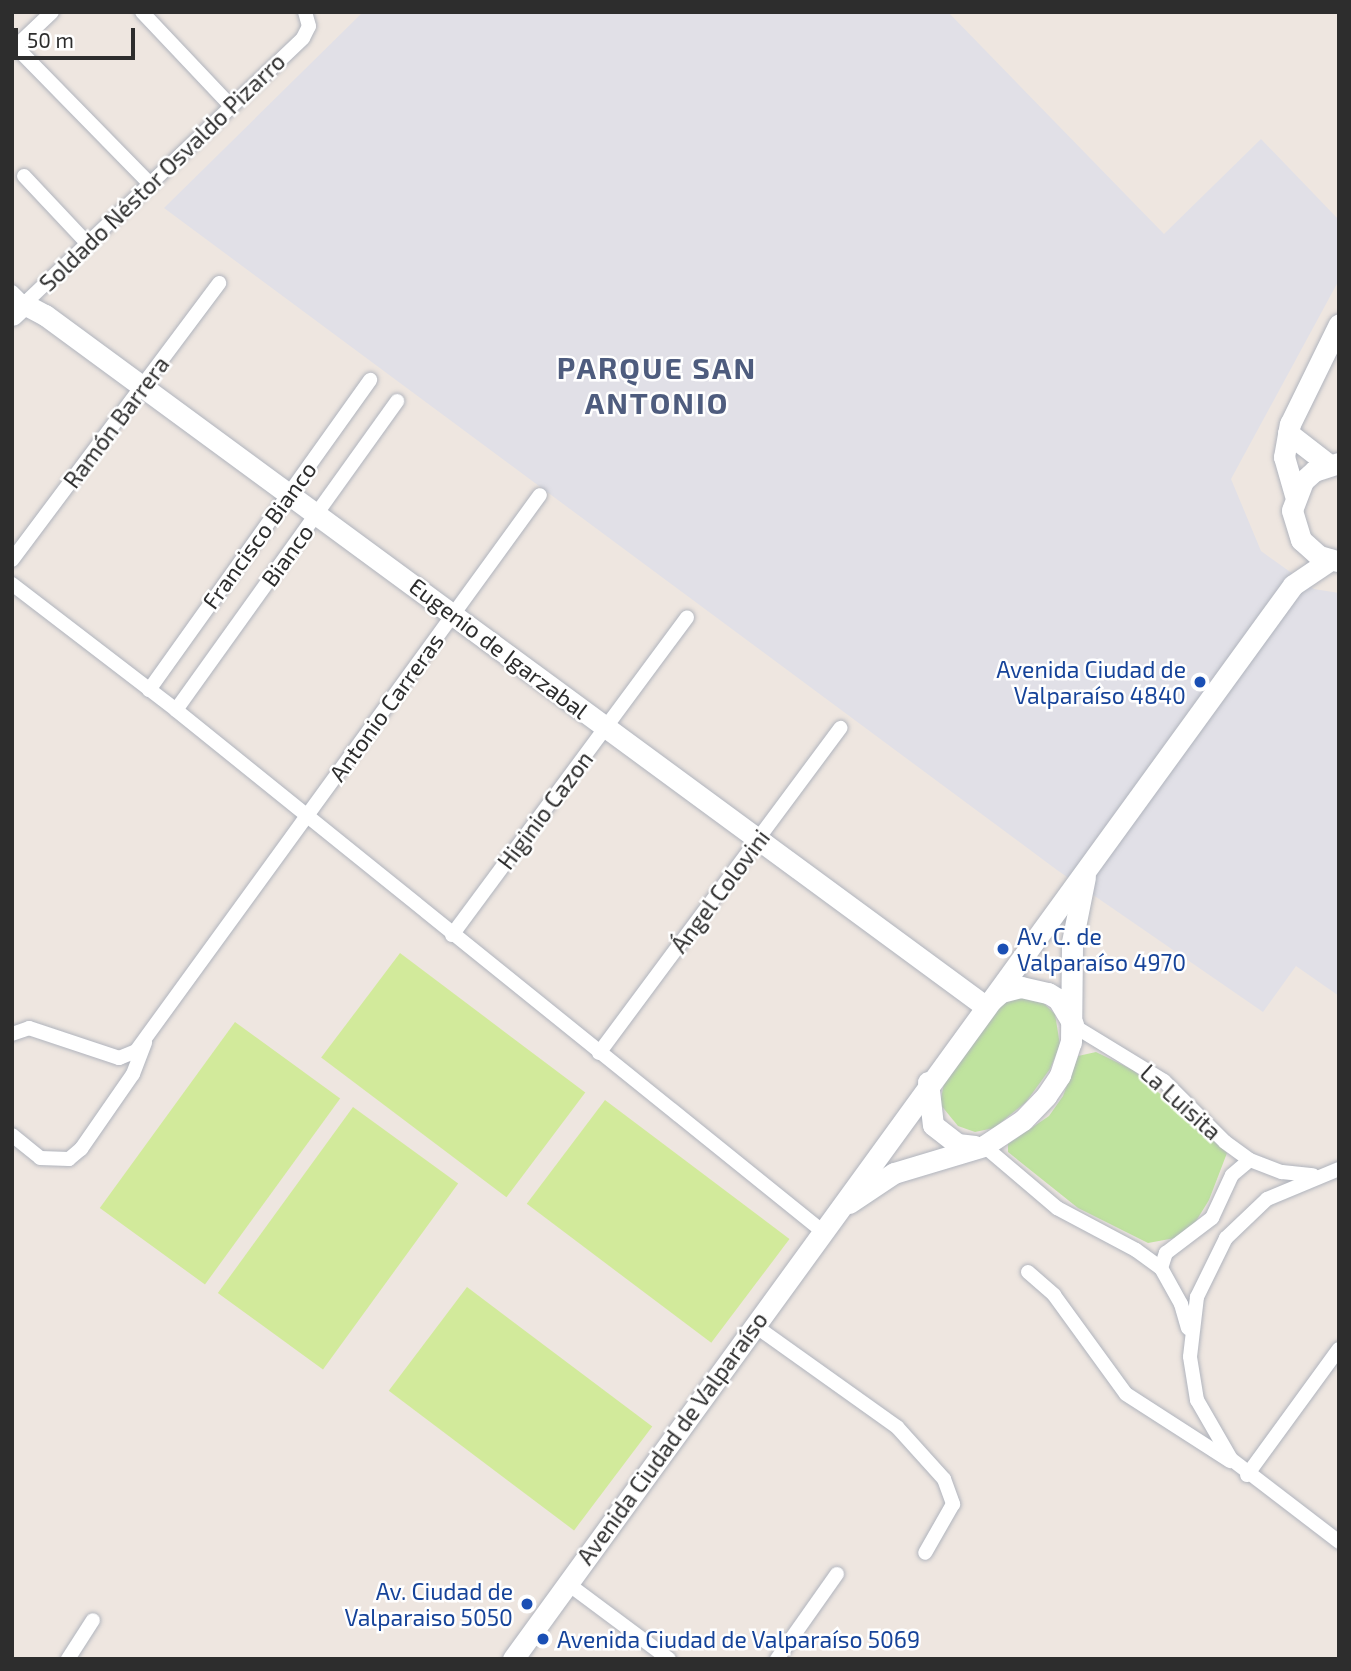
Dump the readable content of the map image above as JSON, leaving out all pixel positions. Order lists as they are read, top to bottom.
{
  "streets": {
    "main road": ["Eugenio de Igarzabal", "Avenida Ciudad de Valparaíso"],
    "street": [
      "Soldado Néstor Osvaldo Pizarro",
      "Ramón Barrera",
      "Francisco Bianco",
      "Bianco",
      "Antonio Carreras",
      "Higinio Cazon",
      "Ángel Colovini",
      "La Luisita"
    ]
  },
  "crossings": [
    ["Soldado Néstor Osvaldo Pizarro", "Eugenio de Igarzabal"],
    ["Ramón Barrera", "Eugenio de Igarzabal"],
    ["Francisco Bianco", "Eugenio de Igarzabal"],
    ["Bianco", "Eugenio de Igarzabal"],
    ["Eugenio de Igarzabal", "Antonio Carreras"],
    ["Eugenio de Igarzabal", "Higinio Cazon"],
    ["Eugenio de Igarzabal", "Ángel Colovini"],
    ["Eugenio de Igarzabal", "La Luisita"],
    ["Eugenio de Igarzabal", "Avenida Ciudad de Valparaíso"],
    ["La Luisita", "Avenida Ciudad de Valparaíso"]
  ],
  "districts": ["PARQUE SAN ANTONIO"],
  "places": [
    "Avenida Ciudad de Valparaíso 4840",
    "Av. C. de Valparaíso 4970",
    "Av. Ciudad de Valparaiso 5050",
    "Avenida Ciudad de Valparaíso 5069"
  ],
  "scale_bar": "50 m"
}
